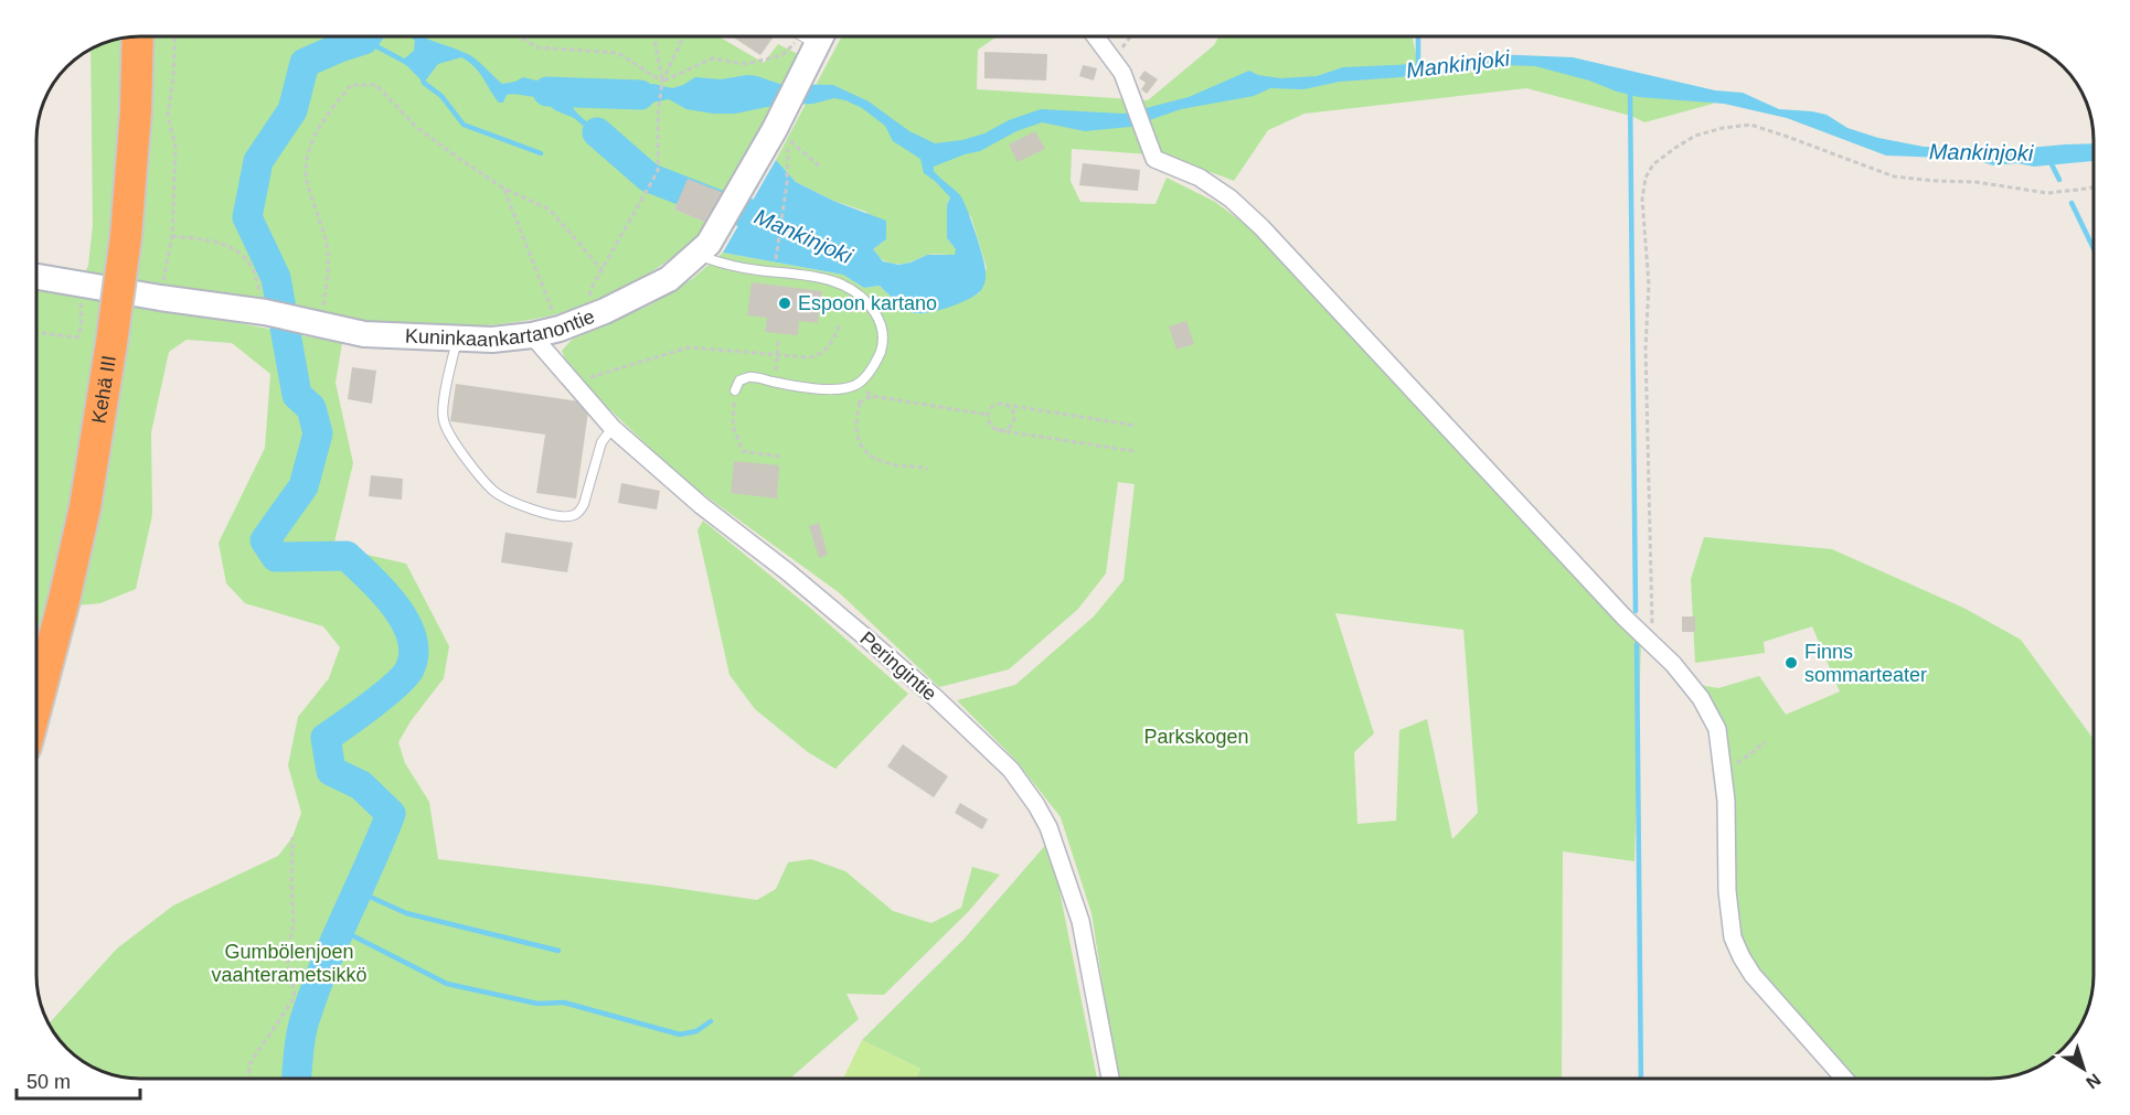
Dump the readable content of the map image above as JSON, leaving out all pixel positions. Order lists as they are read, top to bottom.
{
  "streets": {
    "highway": ["Kehä III"],
    "street": ["Kuninkaankartanontie", "Peringintie"]
  },
  "crossings": [
    ["Kuninkaankartanontie", "Peringintie"]
  ],
  "water": ["Mankinjoki"],
  "parks": ["Parkskogen", "Gumbölenjoen vaahterametsikkö"],
  "places": ["Espoon kartano", "Finns sommarteater"],
  "scale_bar": "50 m",
  "north": "bottom right"
}
